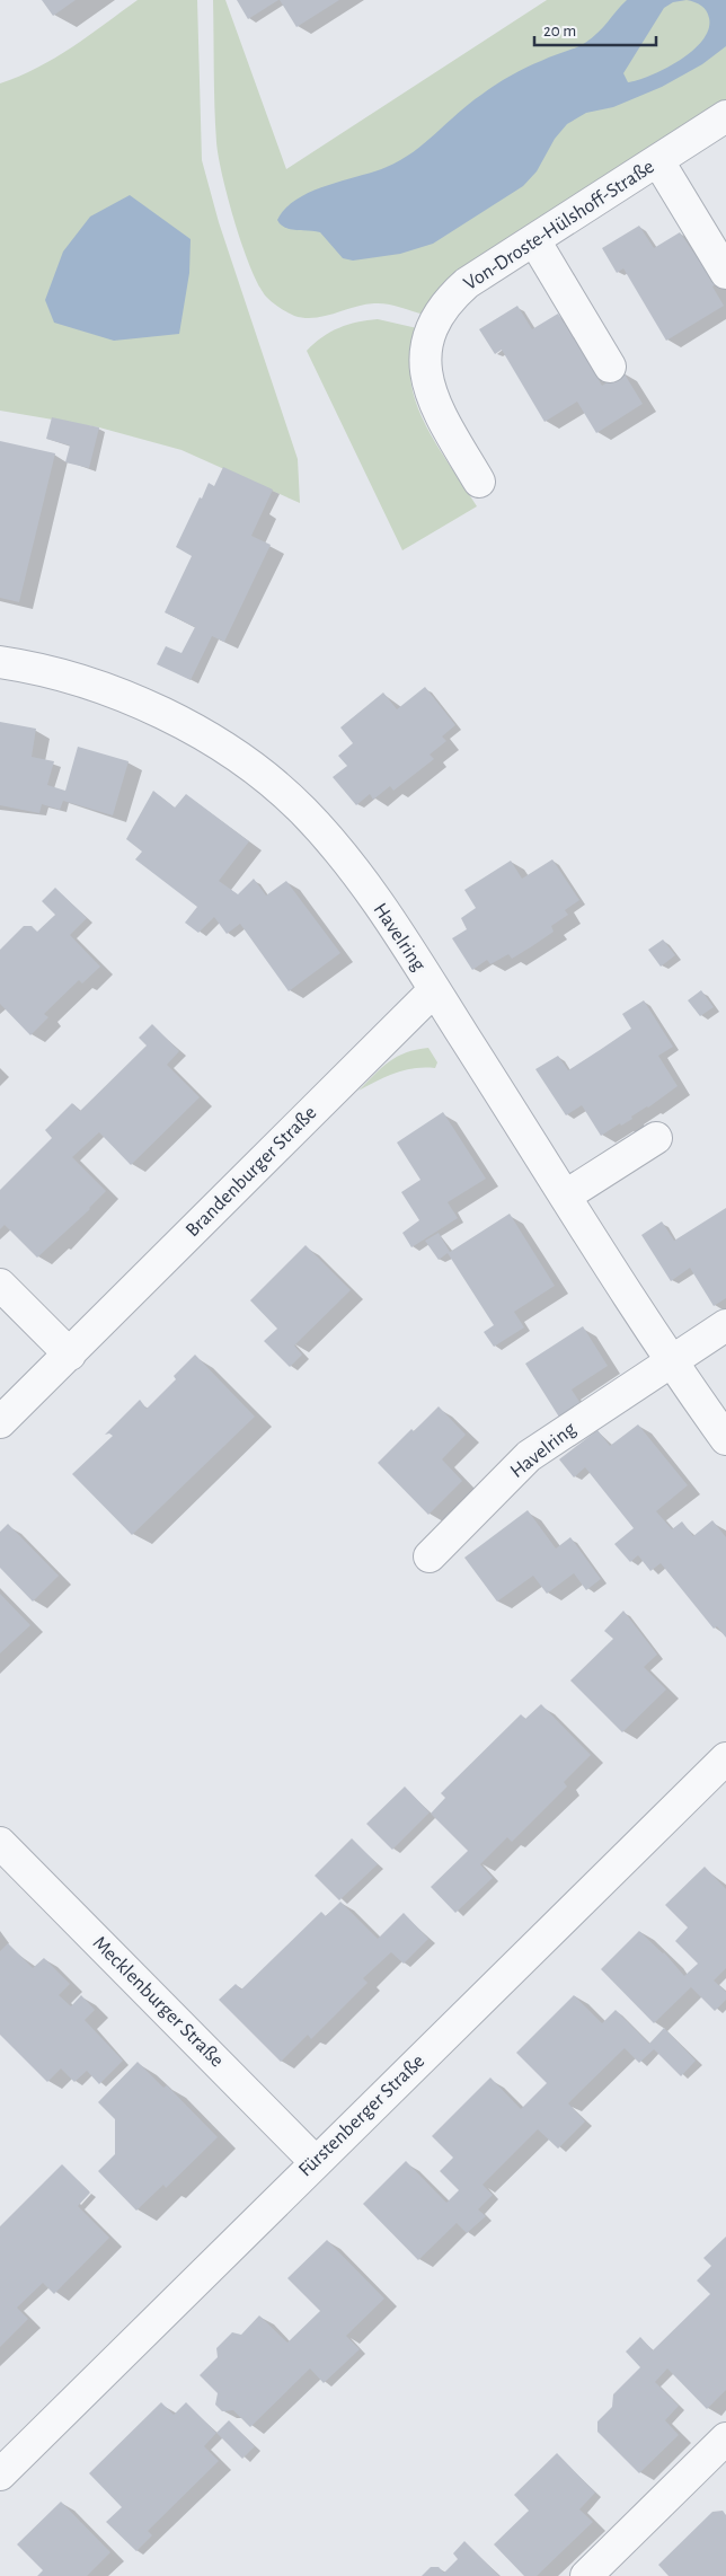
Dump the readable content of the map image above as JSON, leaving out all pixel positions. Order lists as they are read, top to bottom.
{
  "streets": {
    "street": [
      "Von-Droste-Hülshoff-Straße",
      "Havelring",
      "Brandenburger Straße",
      "Mecklenburger Straße",
      "Fürstenberger Straße"
    ]
  },
  "crossings": [
    ["Havelring", "Brandenburger Straße"],
    ["Mecklenburger Straße", "Fürstenberger Straße"]
  ],
  "scale_bar": "20 m"
}
